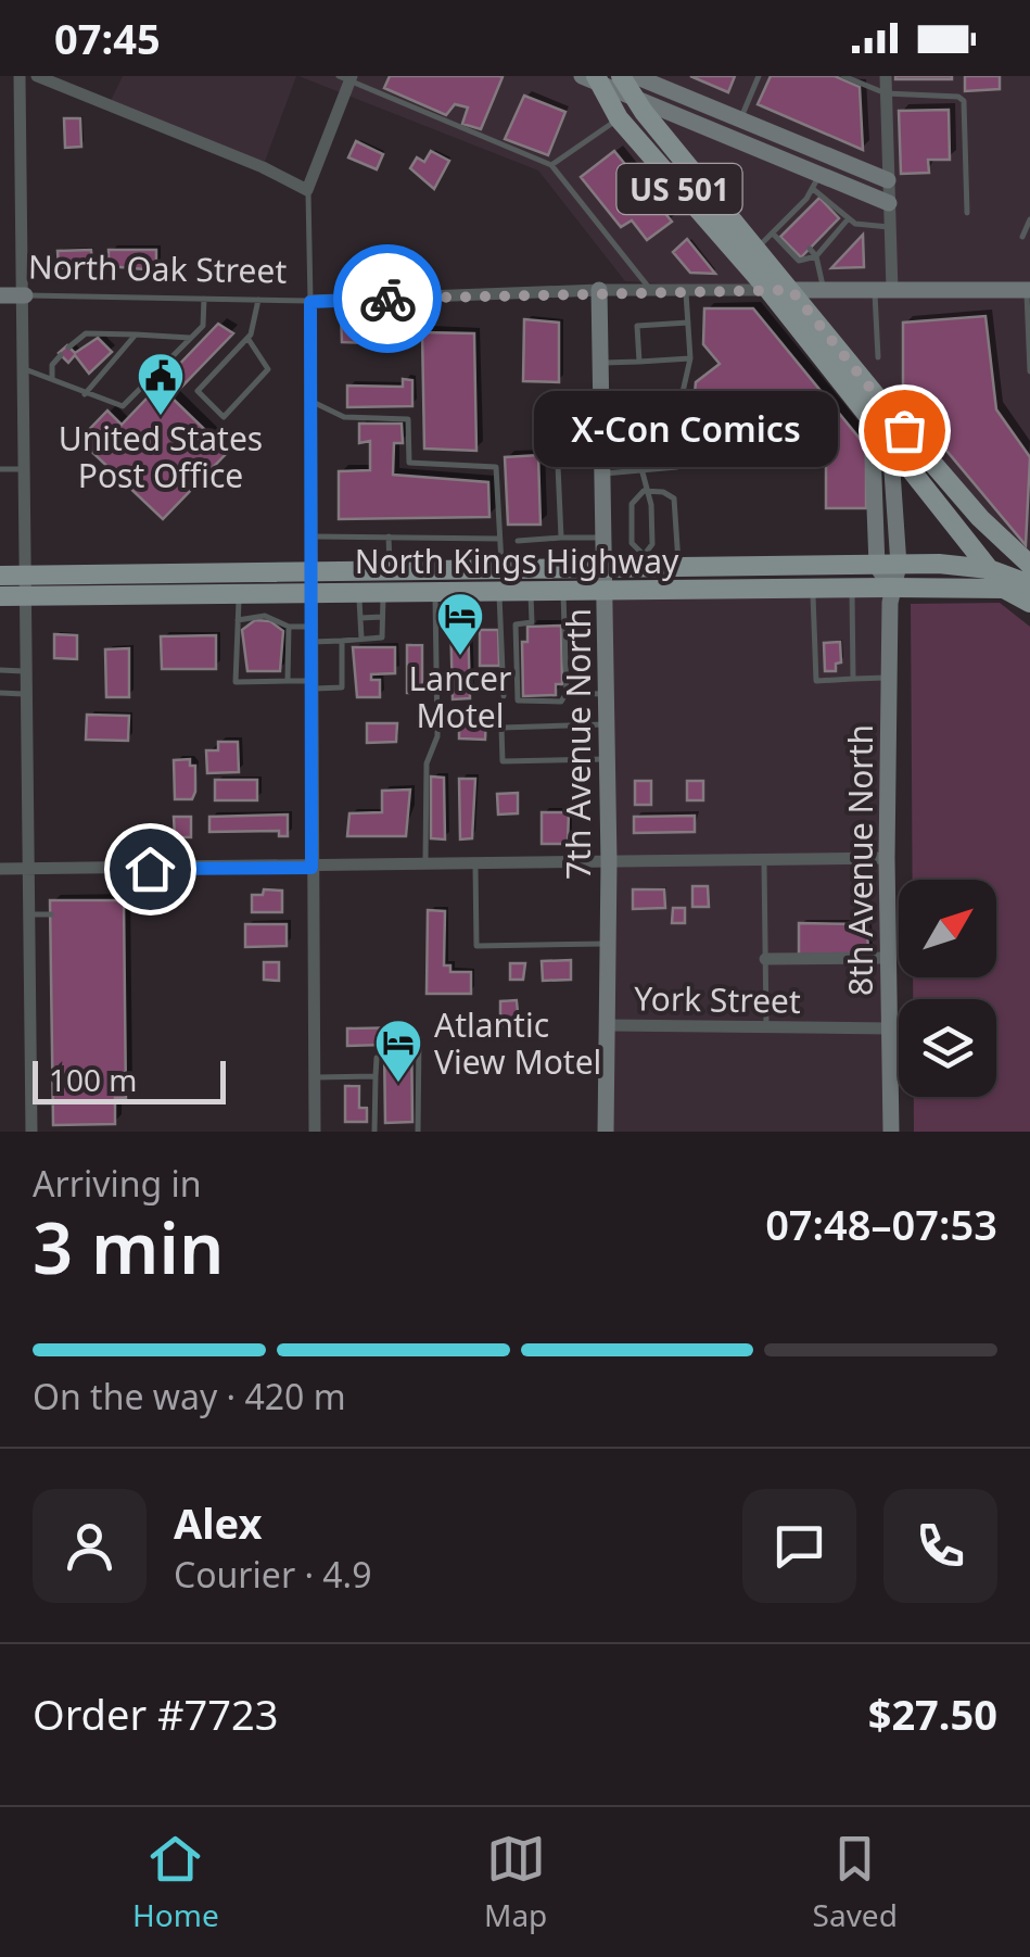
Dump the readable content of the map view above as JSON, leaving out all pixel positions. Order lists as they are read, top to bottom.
{
  "streets": {
    "main road": ["US 501", "North Kings Highway"],
    "street": [
      "North Oak Street",
      "7th Avenue North",
      "8th Avenue North",
      "York Street"
    ]
  },
  "crossings": [
    ["US 501", "North Oak Street"],
    ["US 501", "North Kings Highway"],
    ["North Oak Street", "7th Avenue North"],
    ["North Kings Highway", "7th Avenue North"],
    ["North Kings Highway", "8th Avenue North"],
    ["7th Avenue North", "York Street"],
    ["8th Avenue North", "York Street"]
  ],
  "places": {
    "public building": ["United States Post Office"],
    "other": ["X-Con Comics"],
    "hotel": ["Lancer Motel", "Atlantic View Motel"]
  },
  "scale_bar": "100 m",
  "north": "top right",
  "page": {
    "status": "07:45",
    "bubble": "X-Con Comics",
    "scale": "100 m",
    "heading": ["3 min", "Arriving in", "07:48–07:53"],
    "panel": [
      "Alex",
      "Courier · 4.9",
      "Order #7723",
      "$27.50"
    ],
    "bar": "On the way · 420 m",
    "tabs": ["Home", "Map", "Saved"]
  }
}
